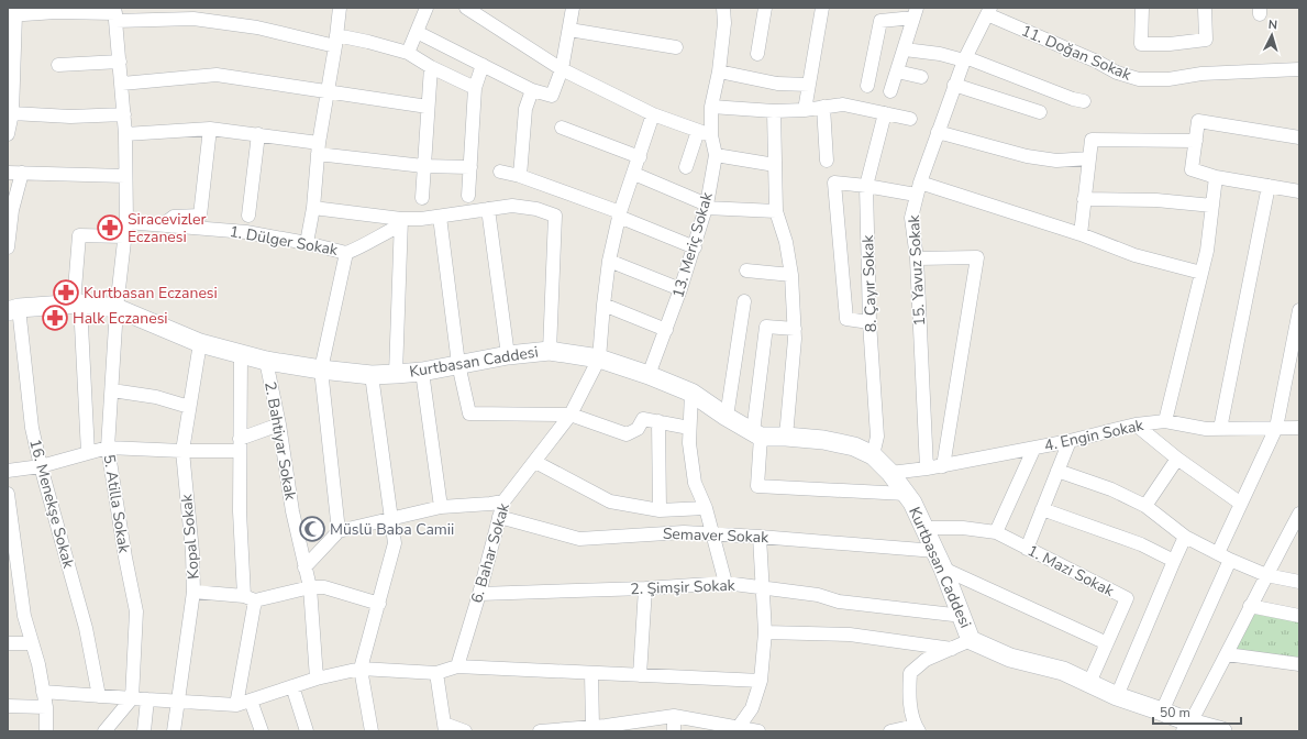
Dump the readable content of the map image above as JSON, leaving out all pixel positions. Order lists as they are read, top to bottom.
{
  "streets": {
    "main road": ["Kurtbasan Caddesi"],
    "street": [
      "11. Doğan Sokak",
      "1. Dülger Sokak",
      "13. Meriç Sokak",
      "15. Yavuz Sokak",
      "8. Çayır Sokak",
      "4. Engin Sokak",
      "2. Bahtiyar Sokak",
      "16. Menekşe Sokak",
      "5. Atilla Sokak",
      "Semaver Sokak",
      "Kopal Sokak",
      "6. Bahar Sokak",
      "1. Mazi Sokak",
      "2. Şimşir Sokak"
    ]
  },
  "crossings": [
    ["11. Doğan Sokak", "15. Yavuz Sokak"],
    ["1. Dülger Sokak", "Kurtbasan Caddesi"],
    ["1. Dülger Sokak", "5. Atilla Sokak"],
    ["13. Meriç Sokak", "Kurtbasan Caddesi"],
    ["15. Yavuz Sokak", "4. Engin Sokak"],
    ["8. Çayır Sokak", "Kurtbasan Caddesi"],
    ["Kurtbasan Caddesi", "4. Engin Sokak"],
    ["Kurtbasan Caddesi", "2. Bahtiyar Sokak"],
    ["Kurtbasan Caddesi", "16. Menekşe Sokak"],
    ["Kurtbasan Caddesi", "5. Atilla Sokak"],
    ["Kurtbasan Caddesi", "Semaver Sokak"],
    ["Kurtbasan Caddesi", "Kopal Sokak"],
    ["Kurtbasan Caddesi", "6. Bahar Sokak"],
    ["Kurtbasan Caddesi", "1. Mazi Sokak"],
    ["Kurtbasan Caddesi", "2. Şimşir Sokak"],
    ["Semaver Sokak", "6. Bahar Sokak"],
    ["6. Bahar Sokak", "2. Şimşir Sokak"]
  ],
  "places": {
    "pharmacy": ["Siracevizler Eczanesi", "Kurtbasan Eczanesi", "Halk Eczanesi"],
    "mosque": ["Müslü Baba Camii"]
  },
  "scale_bar": "50 m",
  "north": "top"
}
